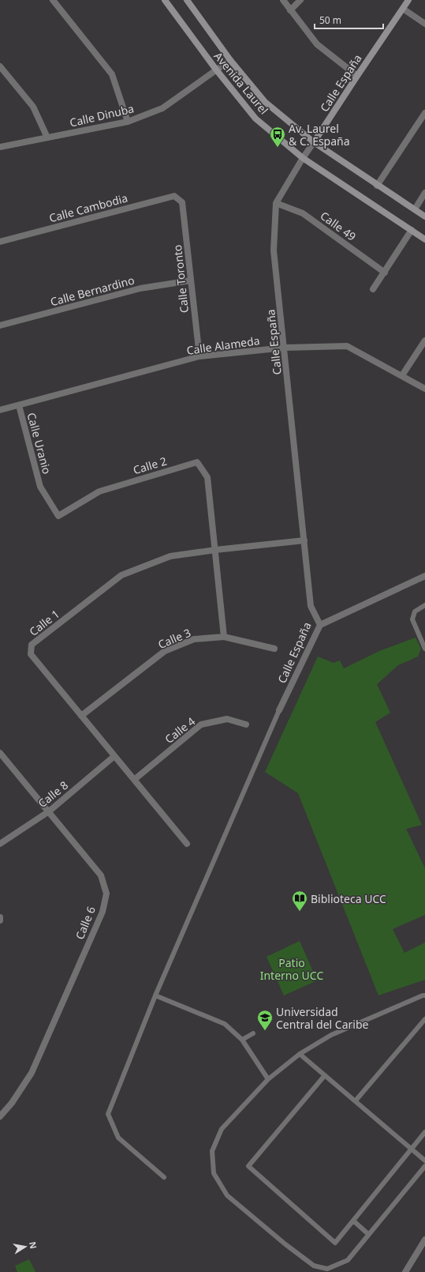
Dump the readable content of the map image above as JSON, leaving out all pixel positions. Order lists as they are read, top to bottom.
{
  "streets": {
    "street": [
      "Avenida Laurel",
      "Calle España",
      "Calle Dinuba",
      "Calle Cambodia",
      "Calle 49",
      "Calle Toronto",
      "Calle Bernardino",
      "Calle Alameda",
      "Calle Uranio",
      "Calle 2",
      "Calle 1",
      "Calle 3",
      "Calle 4",
      "Calle 8",
      "Calle 6"
    ]
  },
  "crossings": [
    ["Avenida Laurel", "Calle España"],
    ["Avenida Laurel", "Calle Dinuba"],
    ["Calle España", "Calle 49"],
    ["Calle España", "Calle Alameda"],
    ["Calle España", "Calle 1"],
    ["Calle Cambodia", "Calle Toronto"],
    ["Calle Toronto", "Calle Bernardino"],
    ["Calle Toronto", "Calle Alameda"],
    ["Calle Alameda", "Calle Uranio"],
    ["Calle Uranio", "Calle 2"],
    ["Calle 2", "Calle 1"],
    ["Calle 1", "Calle 3"],
    ["Calle 1", "Calle 4"],
    ["Calle 1", "Calle 8"],
    ["Calle 8", "Calle 6"]
  ],
  "parks": ["Patio Interno UCC"],
  "places": {
    "bus stop": ["Av. Laurel & C. España"],
    "library": ["Biblioteca UCC"],
    "school or university": ["Universidad Central del Caribe"]
  },
  "scale_bar": "50 m",
  "north": "right"
}
